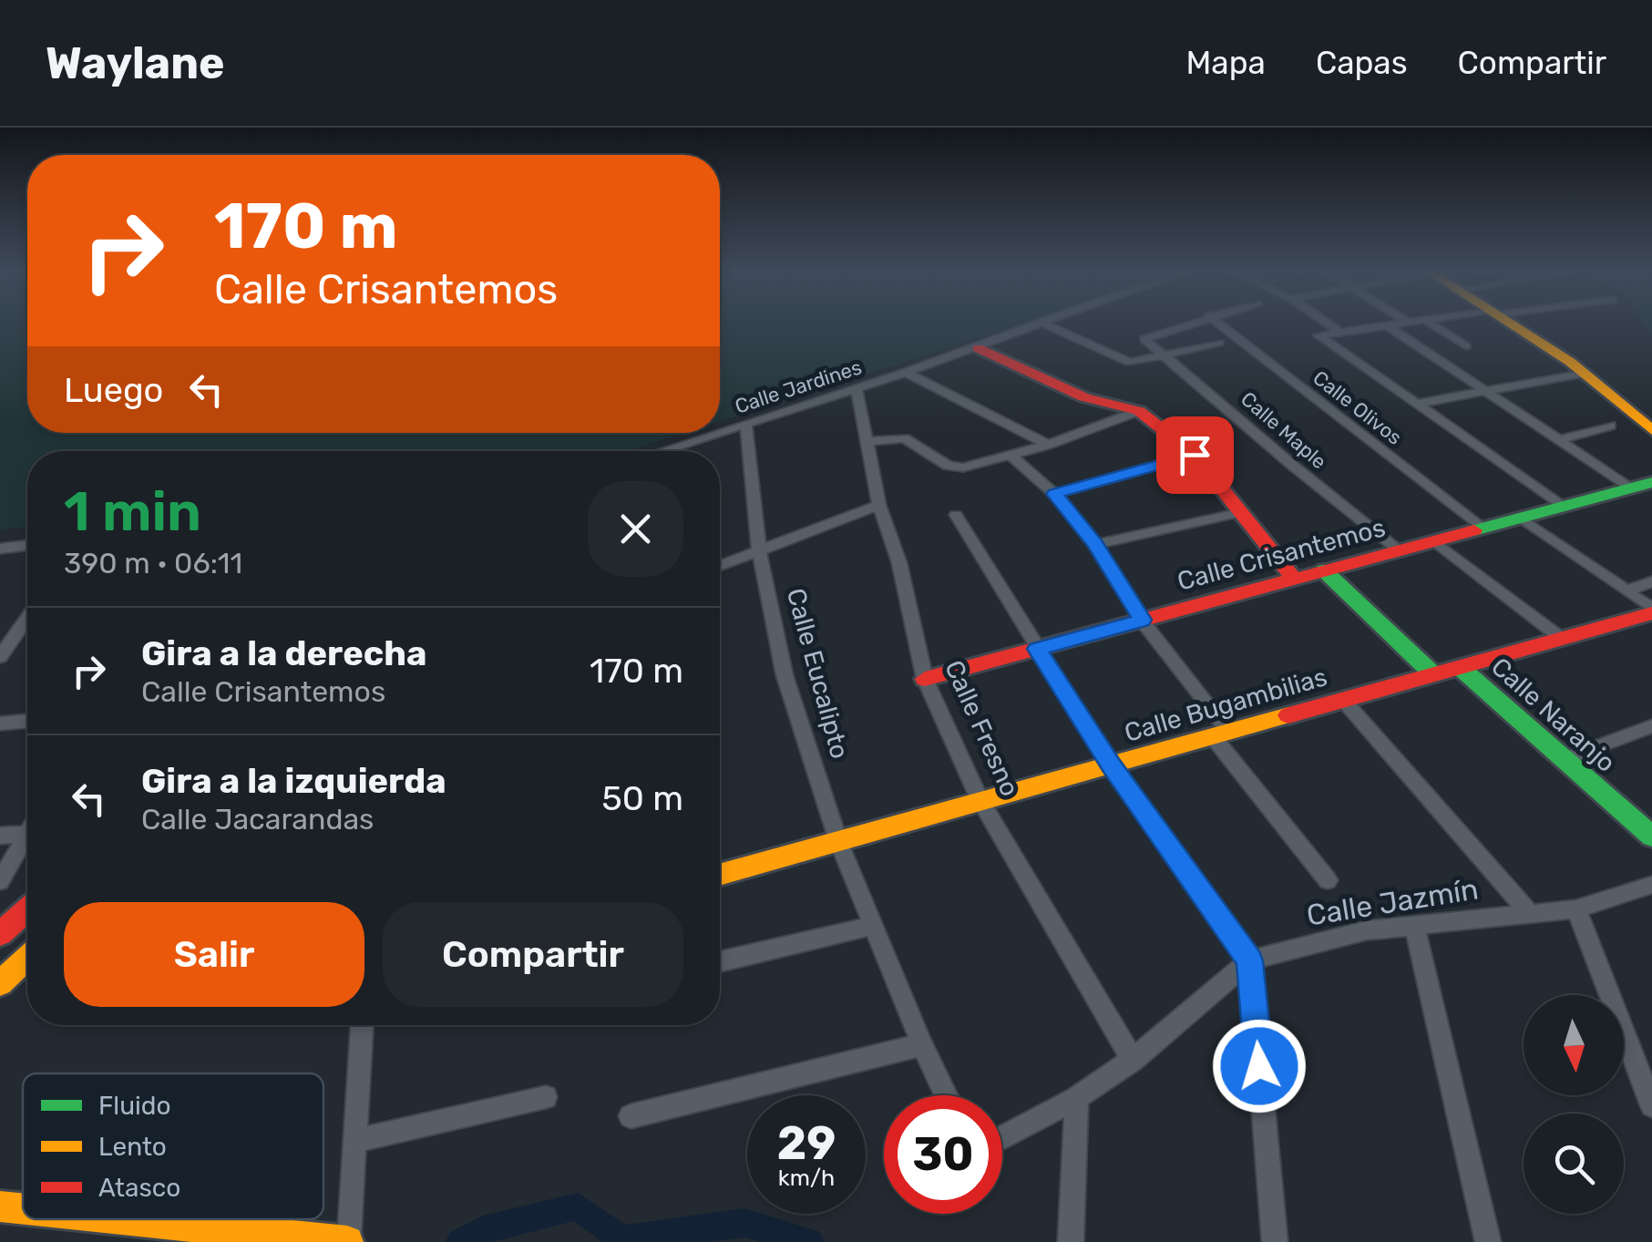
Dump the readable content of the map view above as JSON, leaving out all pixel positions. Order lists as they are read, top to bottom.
{
  "streets": {
    "street": [
      "Calle Jardines",
      "Calle Olivos",
      "Calle Maple",
      "Calle Crisantemos",
      "Calle Eucalipto",
      "Calle Bugambilias",
      "Calle Naranjo",
      "Calle Fresno",
      "Calle Jazmín"
    ]
  },
  "crossings": [
    ["Calle Jardines", "Calle Eucalipto"],
    ["Calle Jardines", "Calle Fresno"],
    ["Calle Olivos", "Calle Crisantemos"],
    ["Calle Maple", "Calle Crisantemos"],
    ["Calle Crisantemos", "Calle Fresno"],
    ["Calle Eucalipto", "Calle Bugambilias"],
    ["Calle Bugambilias", "Calle Naranjo"],
    ["Calle Bugambilias", "Calle Fresno"],
    ["Calle Fresno", "Calle Jazmín"]
  ],
  "legend": ["Fluido", "Lento", "Atasco"],
  "north": "bottom",
  "page": {
    "header": "Waylane",
    "nav": ["Mapa", "Capas", "Compartir"],
    "turn": ["170 m", "Calle Crisantemos"],
    "then": "Luego",
    "heading": ["1 min", "390 m · 06:11"],
    "list": [
      {
        "name": "Gira a la derecha",
        "note": "Calle Crisantemos",
        "value": "170 m"
      },
      {
        "name": "Gira a la izquierda",
        "note": "Calle Jacarandas",
        "value": "50 m"
      }
    ],
    "buttons": ["Salir", "Compartir"],
    "speed": "29 km/h",
    "limit": "30"
  }
}
